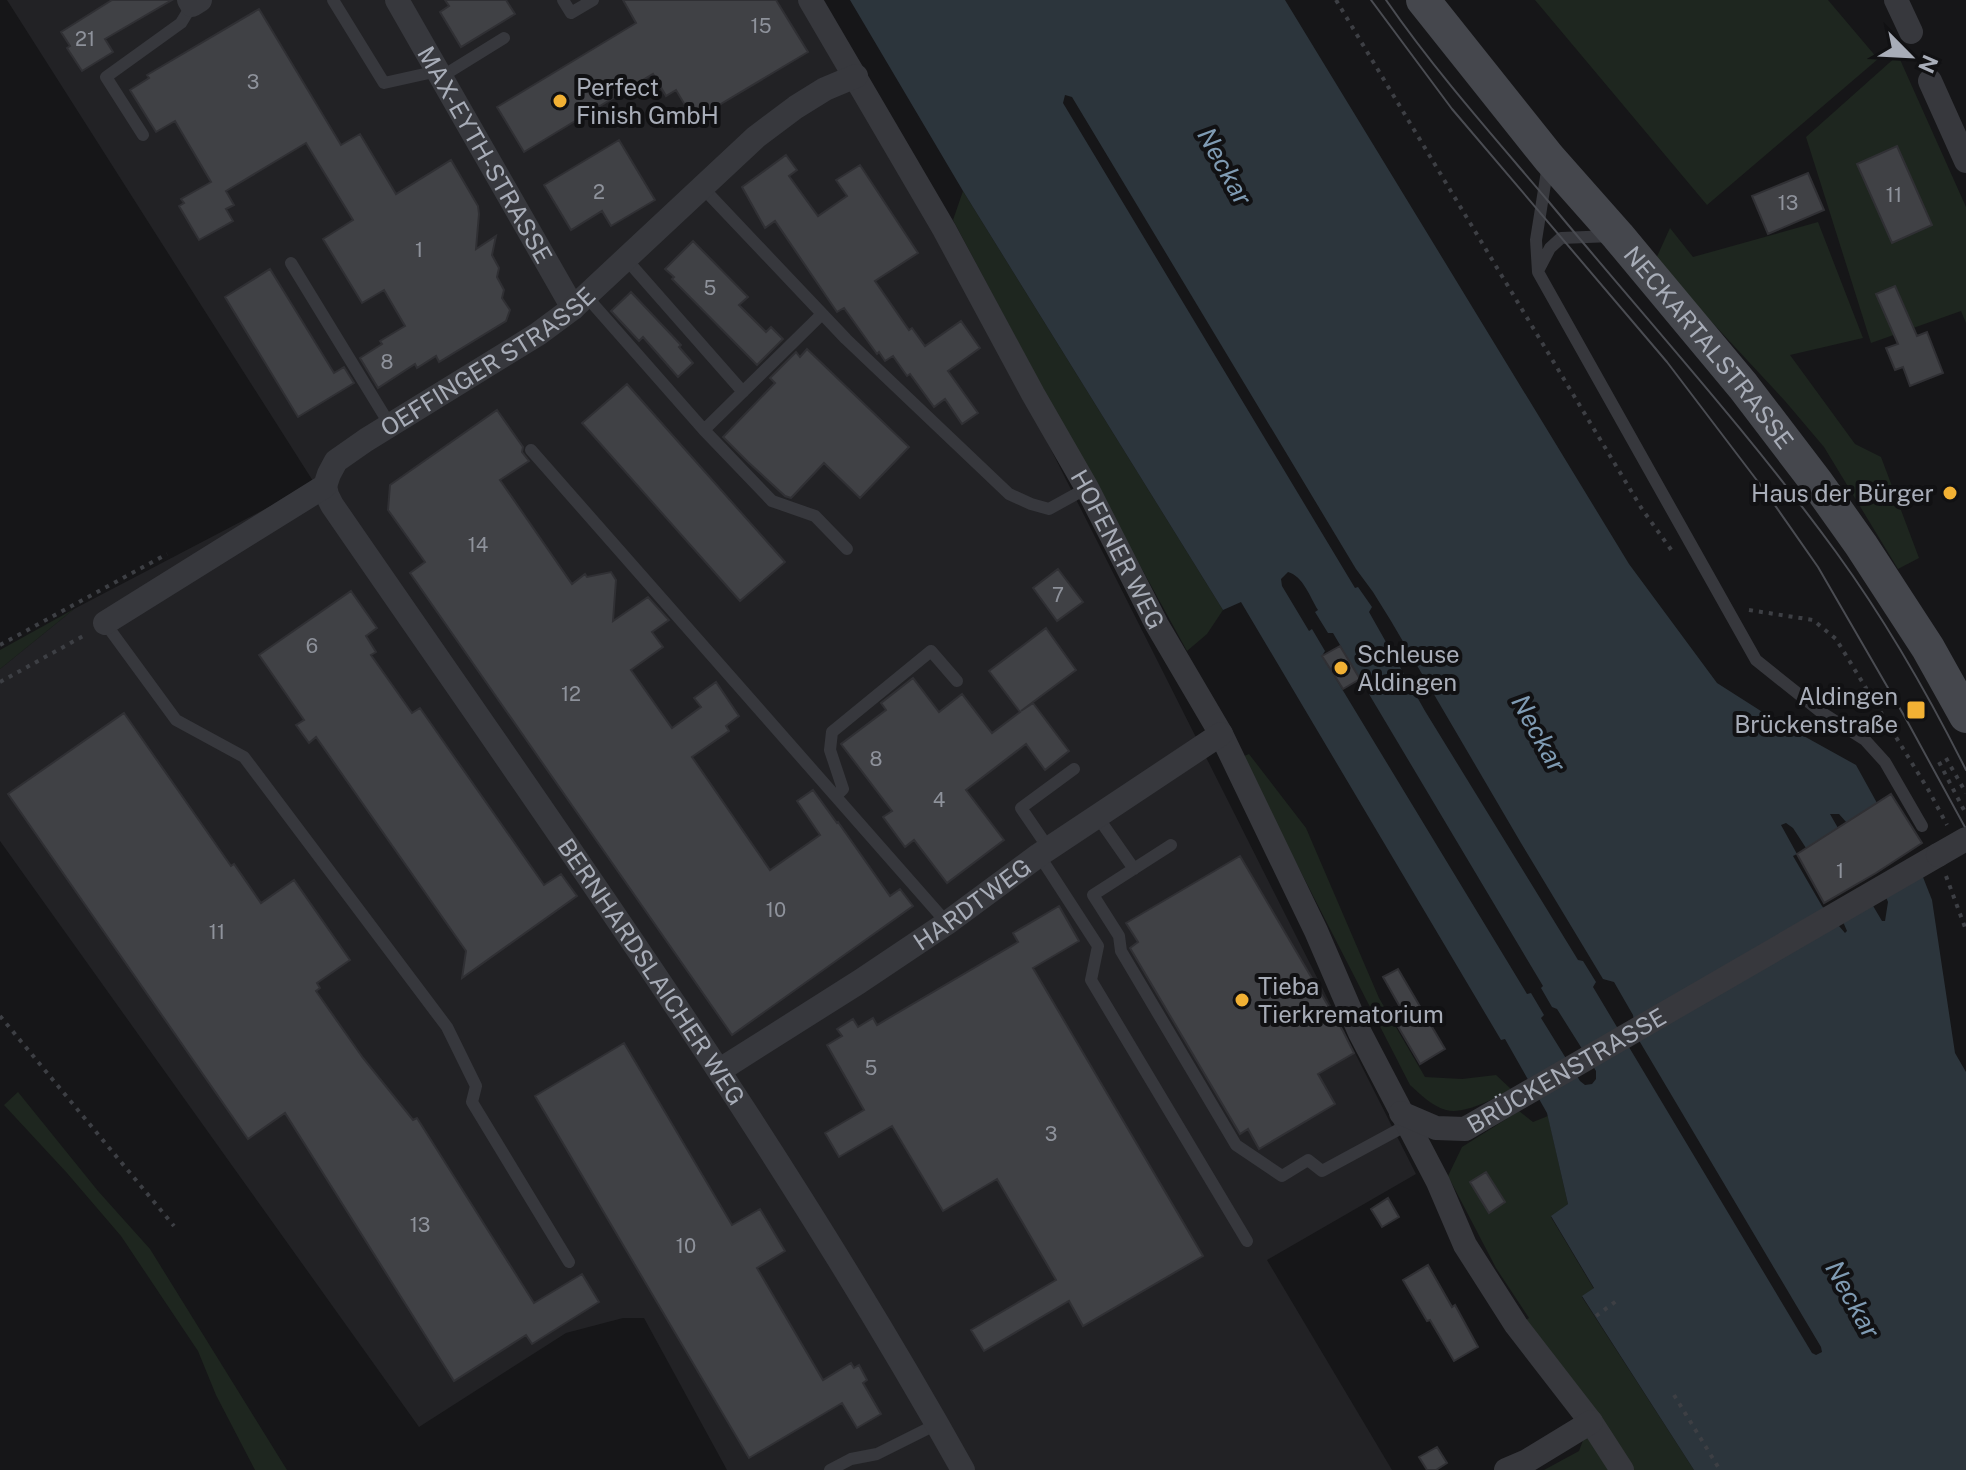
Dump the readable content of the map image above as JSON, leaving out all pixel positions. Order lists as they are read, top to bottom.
{
  "streets": {
    "main road": ["NECKARTALSTRASSE"],
    "street": [
      "MAX-EYTH-STRASSE",
      "OEFFINGER STRASSE",
      "HOFENER WEG",
      "HARDTWEG",
      "BERNHARDSLAICHER WEG",
      "BRÜCKENSTRASSE"
    ]
  },
  "crossings": [
    ["MAX-EYTH-STRASSE", "OEFFINGER STRASSE"],
    ["OEFFINGER STRASSE", "HOFENER WEG"],
    ["OEFFINGER STRASSE", "BERNHARDSLAICHER WEG"],
    ["HOFENER WEG", "HARDTWEG"],
    ["HOFENER WEG", "BRÜCKENSTRASSE"],
    ["HARDTWEG", "BERNHARDSLAICHER WEG"]
  ],
  "water": ["Neckar"],
  "places": {
    "other": [
      "Perfect Finish GmbH",
      "Haus der Bürger",
      "Schleuse Aldingen",
      "Tieba Tierkrematorium"
    ],
    "transit": ["Aldingen Brückenstraße"]
  },
  "house_numbers": [
    "15",
    "21",
    "3",
    "2",
    "11",
    "13",
    "1",
    "5",
    "8",
    "14",
    "7",
    "6",
    "12",
    "8",
    "4",
    "1",
    "10",
    "11",
    "5",
    "3",
    "13",
    "10"
  ],
  "north": "bottom right"
}
